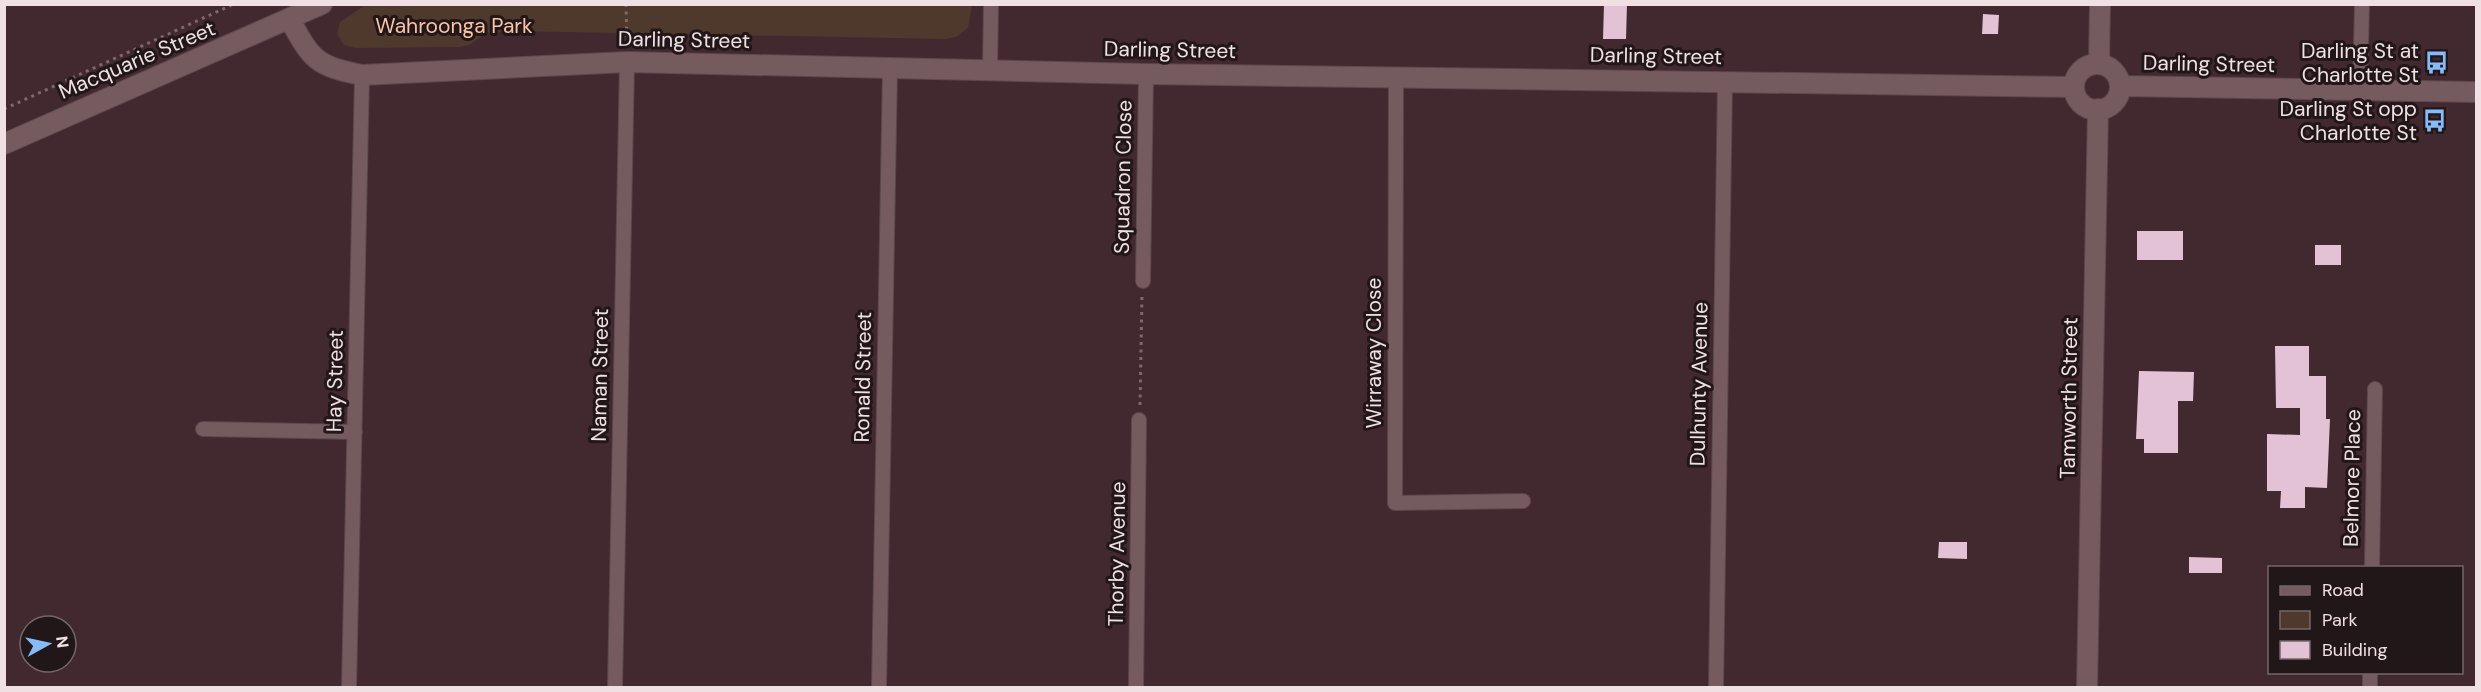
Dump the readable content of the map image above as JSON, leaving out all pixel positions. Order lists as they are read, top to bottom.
{
  "streets": {
    "street": [
      "Darling Street",
      "Macquarie Street",
      "Squadron Close",
      "Wirraway Close",
      "Naman Street",
      "Ronald Street",
      "Hay Street",
      "Dulhunty Avenue",
      "Tamworth Street",
      "Belmore Place",
      "Thorby Avenue"
    ]
  },
  "crossings": [
    ["Darling Street", "Macquarie Street"],
    ["Darling Street", "Squadron Close"],
    ["Darling Street", "Wirraway Close"],
    ["Darling Street", "Naman Street"],
    ["Darling Street", "Ronald Street"],
    ["Darling Street", "Hay Street"],
    ["Darling Street", "Dulhunty Avenue"],
    ["Darling Street", "Tamworth Street"]
  ],
  "parks": ["Wahroonga Park"],
  "places": {
    "bus stop": ["Darling St at Charlotte St", "Darling St opp Charlotte St"]
  },
  "legend": ["Road", "Park", "Building"],
  "north": "right"
}
